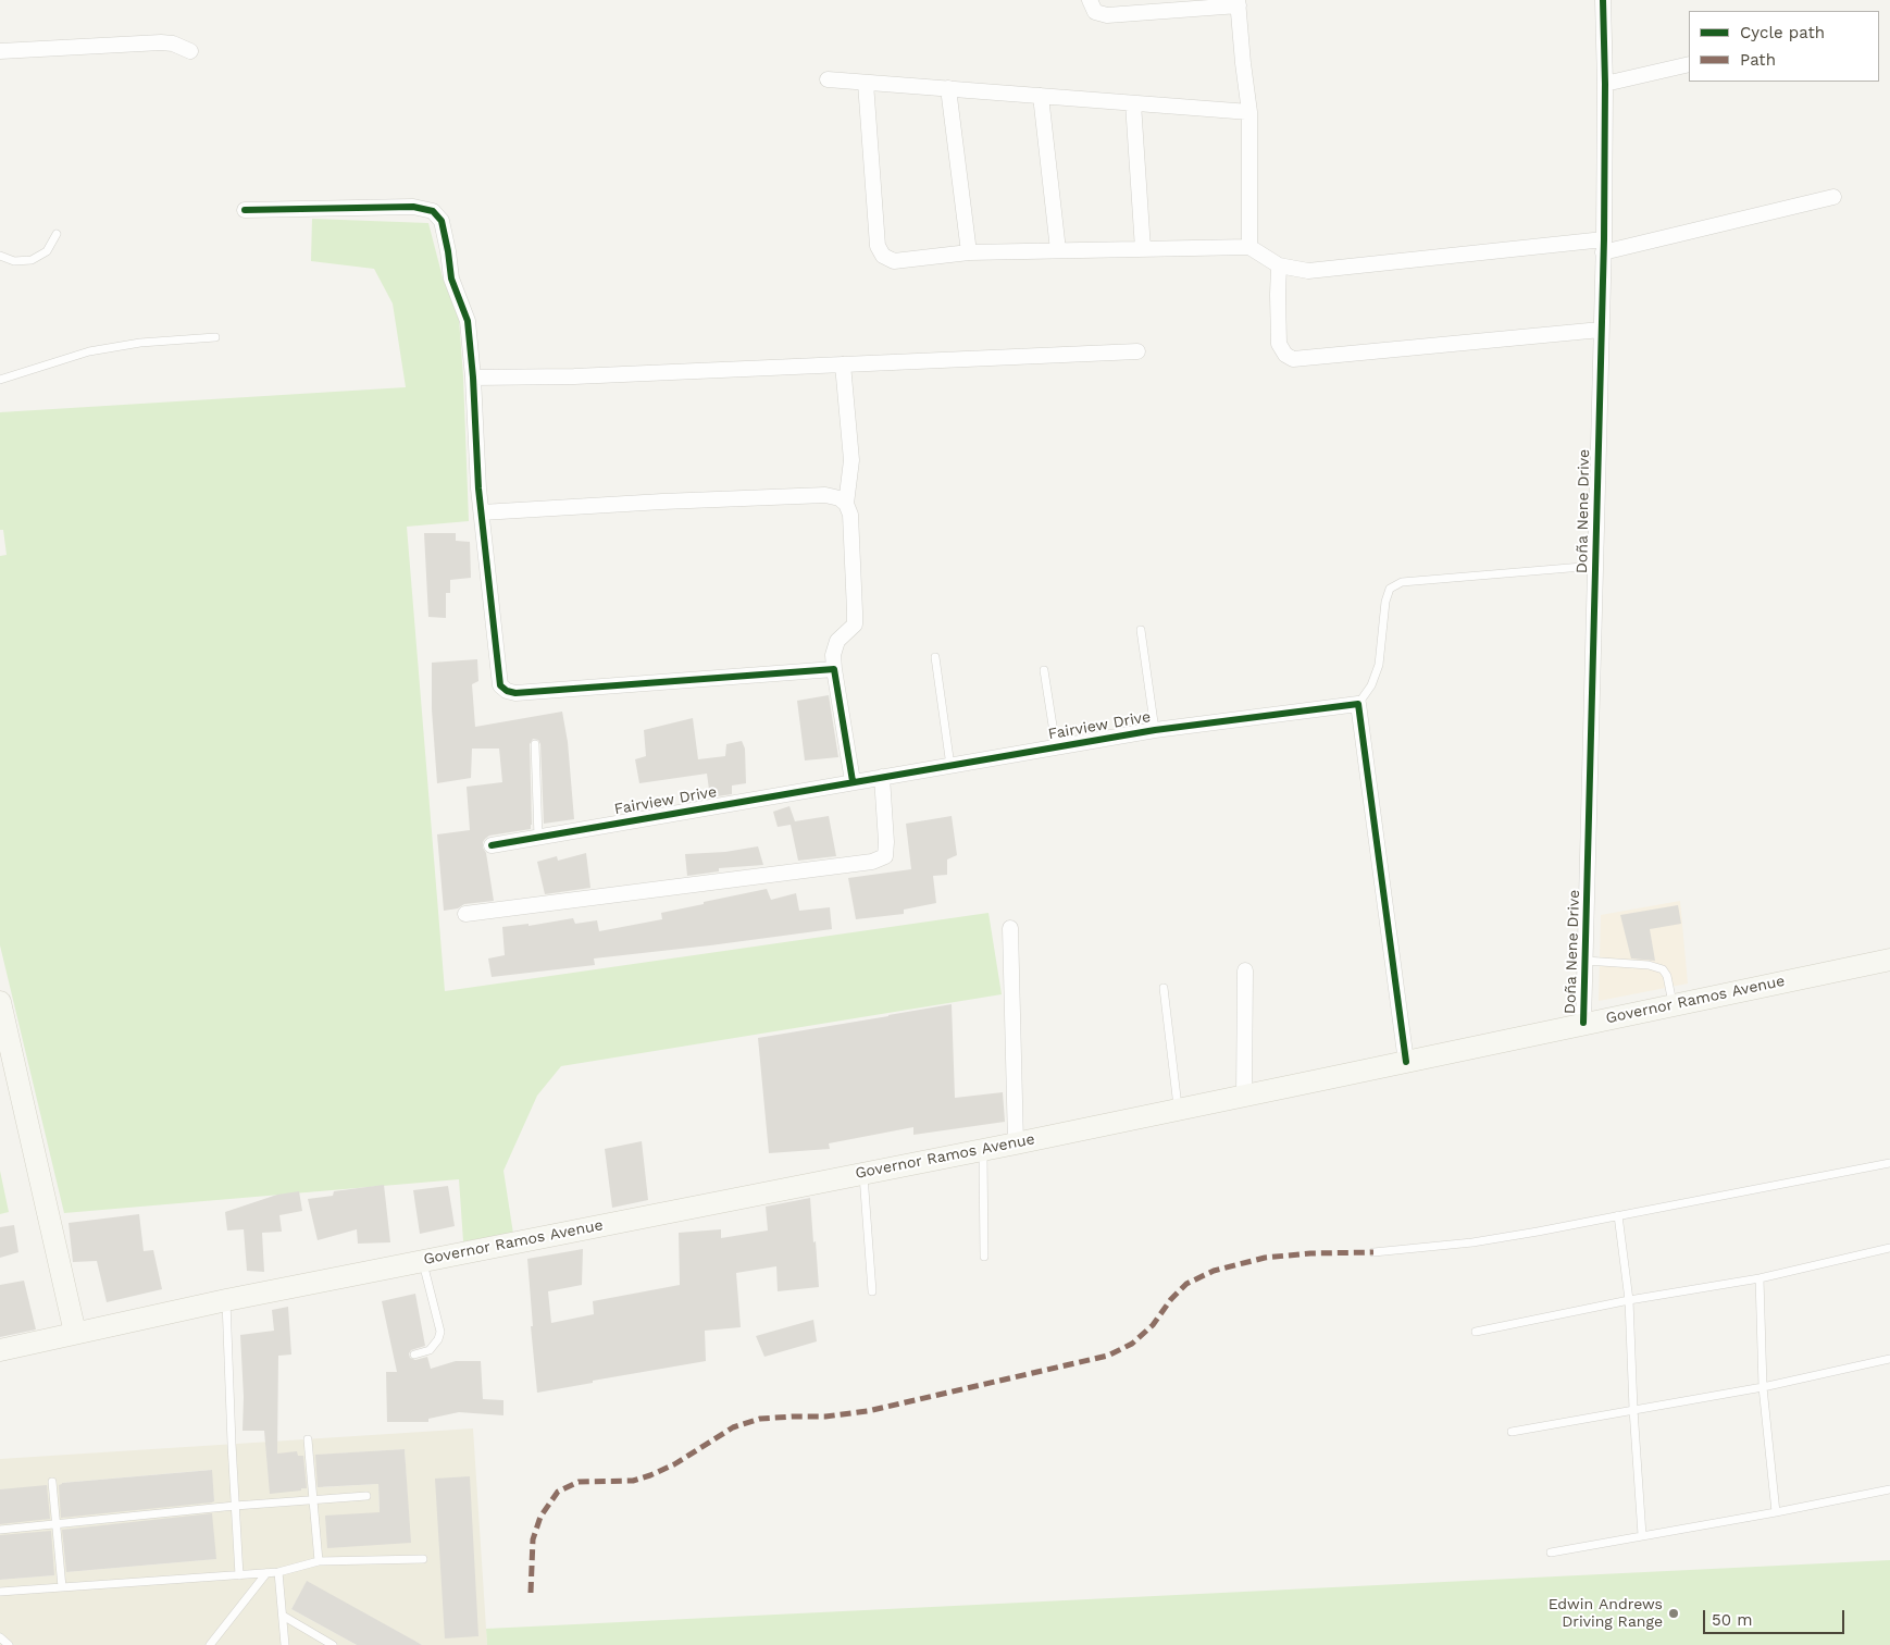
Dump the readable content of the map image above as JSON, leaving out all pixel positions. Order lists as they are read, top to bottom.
{
  "streets": {
    "main road": ["Governor Ramos Avenue"],
    "street": ["Doña Nene Drive", "Fairview Drive"]
  },
  "crossings": [
    ["Doña Nene Drive", "Governor Ramos Avenue"]
  ],
  "places": ["Edwin Andrews Driving Range"],
  "legend": ["Cycle path", "Path"],
  "scale_bar": "50 m"
}
